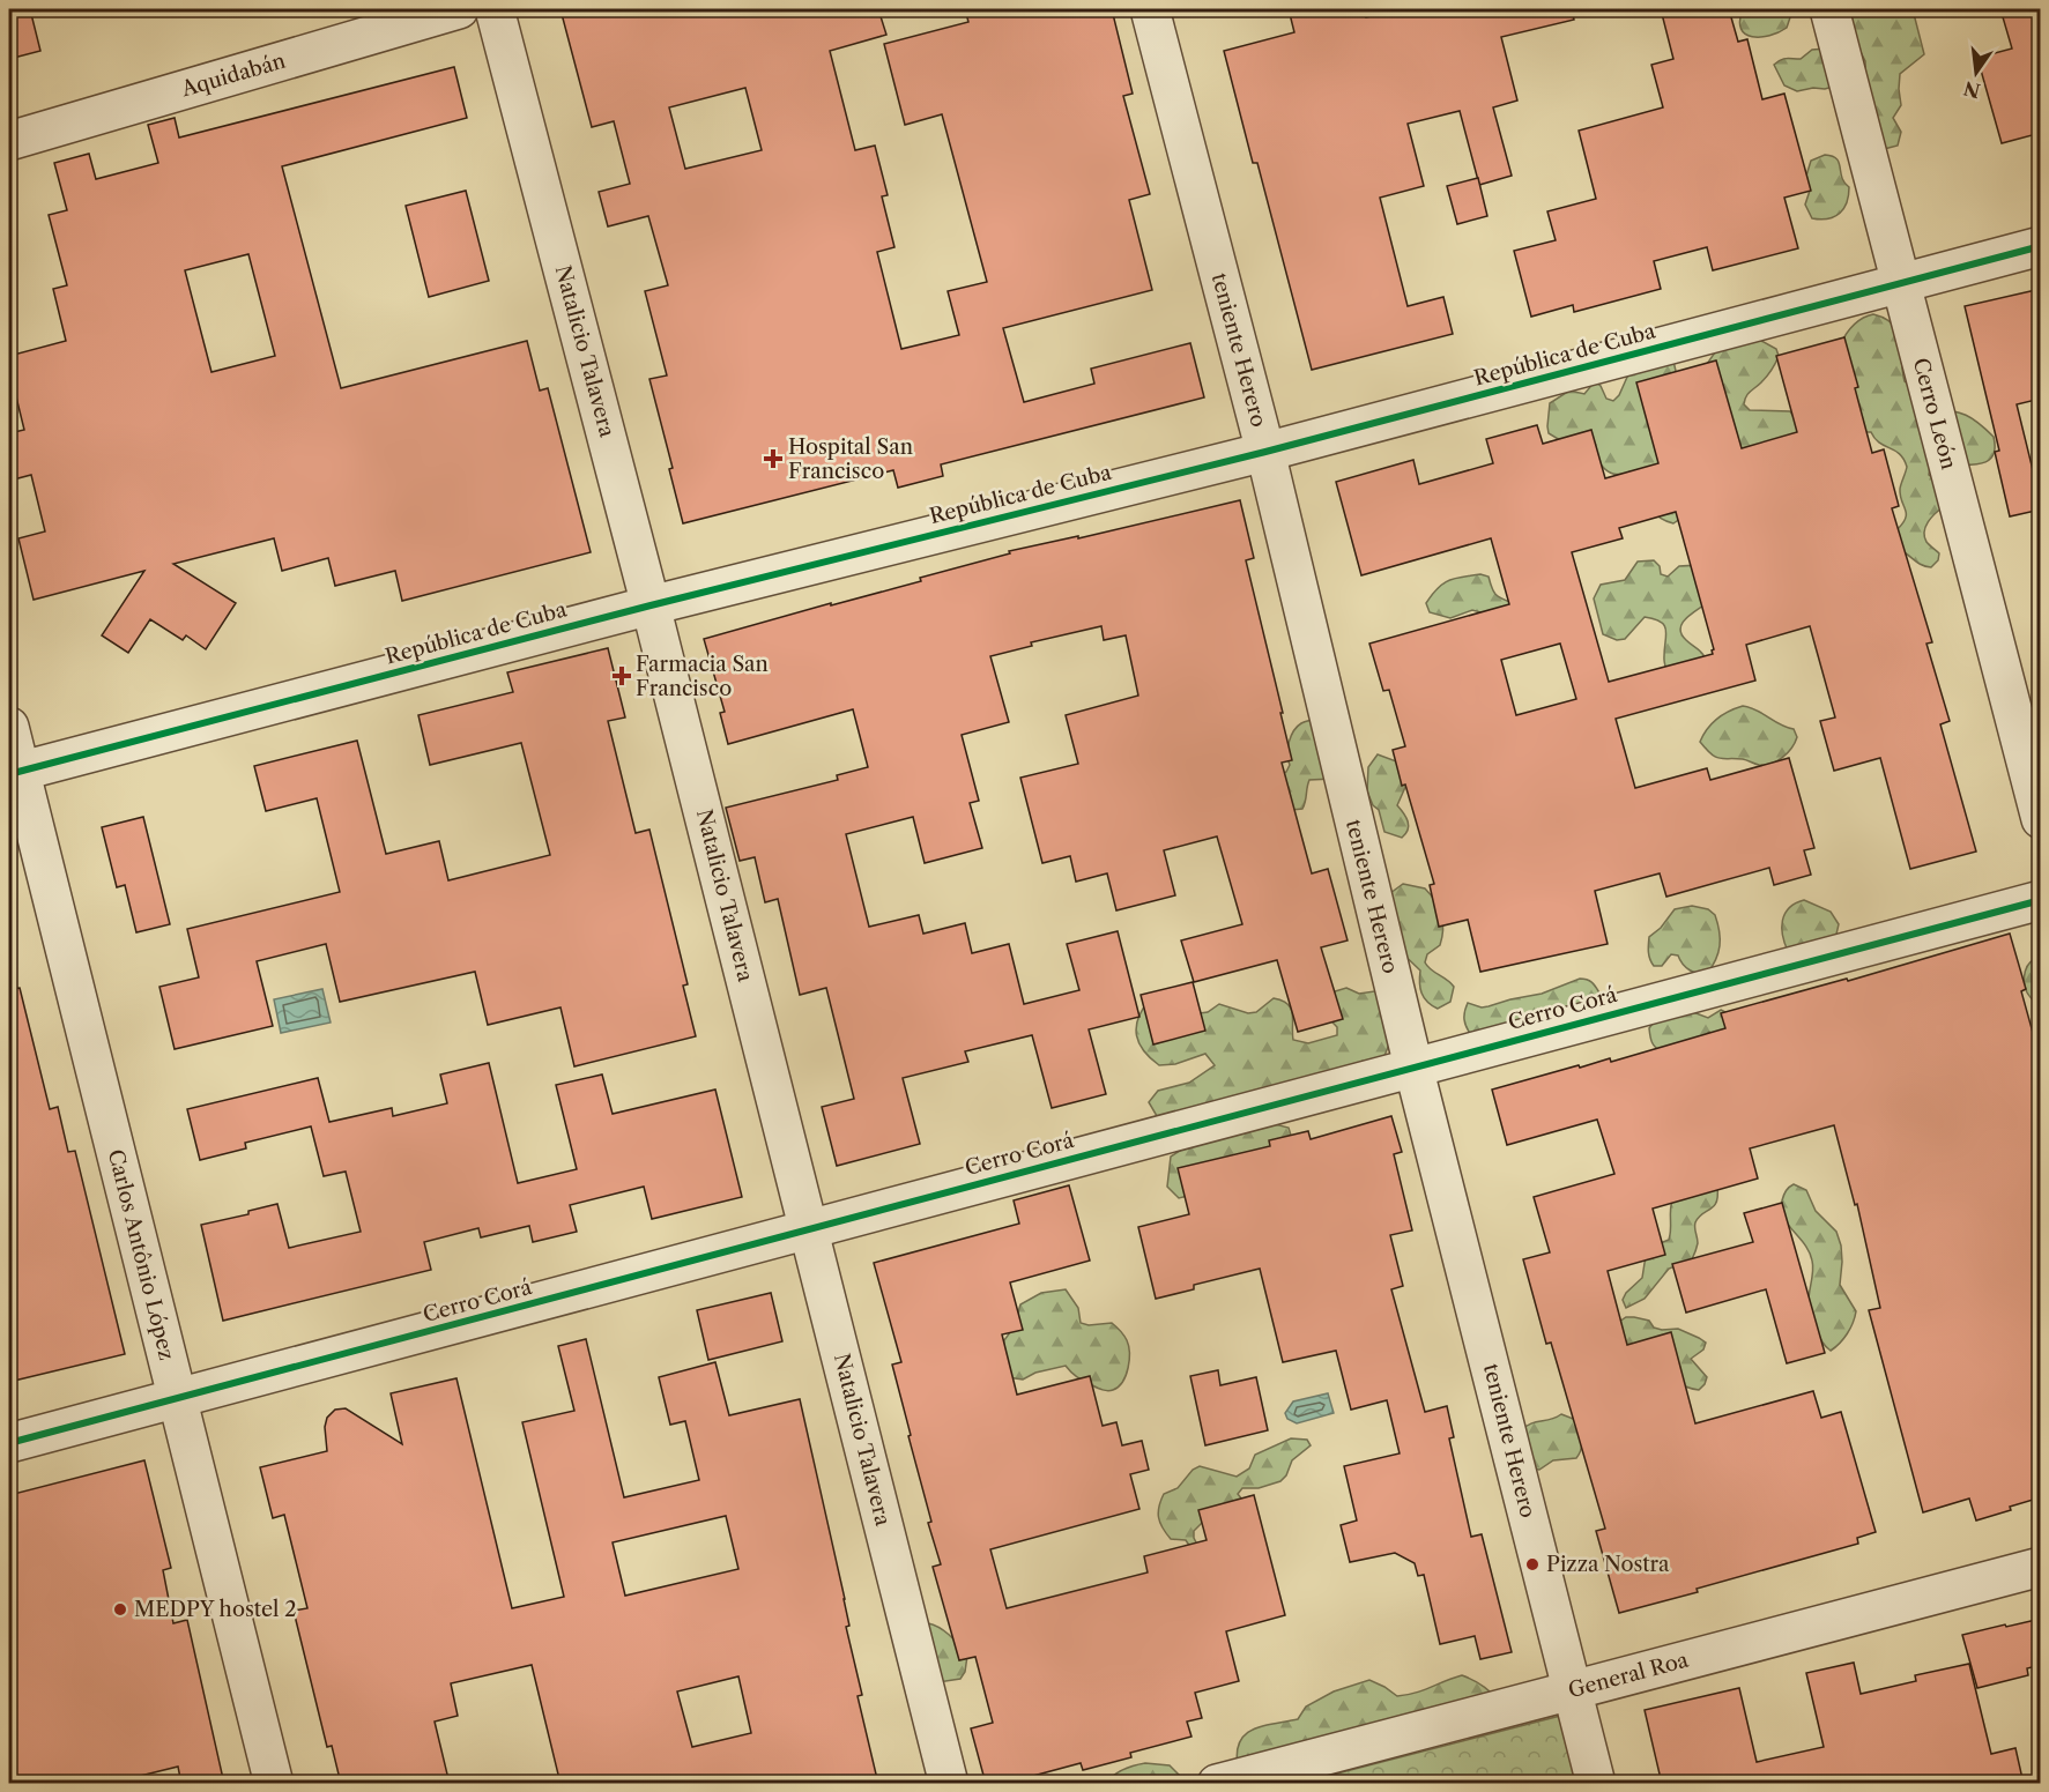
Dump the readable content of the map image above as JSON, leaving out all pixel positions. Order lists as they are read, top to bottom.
{
  "streets": {
    "street": [
      "Aquidabán",
      "teniente Herero",
      "Natalicio Talavera",
      "República de Cuba",
      "Cerro León",
      "Cerro Corá",
      "Carlos Antônio López",
      "General Roa"
    ]
  },
  "crossings": [
    ["teniente Herero", "República de Cuba"],
    ["teniente Herero", "Cerro Corá"],
    ["teniente Herero", "General Roa"],
    ["Natalicio Talavera", "República de Cuba"],
    ["Natalicio Talavera", "Cerro Corá"],
    ["República de Cuba", "Cerro León"],
    ["República de Cuba", "Carlos Antônio López"],
    ["Cerro Corá", "Carlos Antônio López"]
  ],
  "places": {
    "health": ["Hospital San Francisco", "Farmacia San Francisco"],
    "other": ["Pizza Nostra", "MEDPY hostel 2"]
  },
  "north": "bottom"
}
